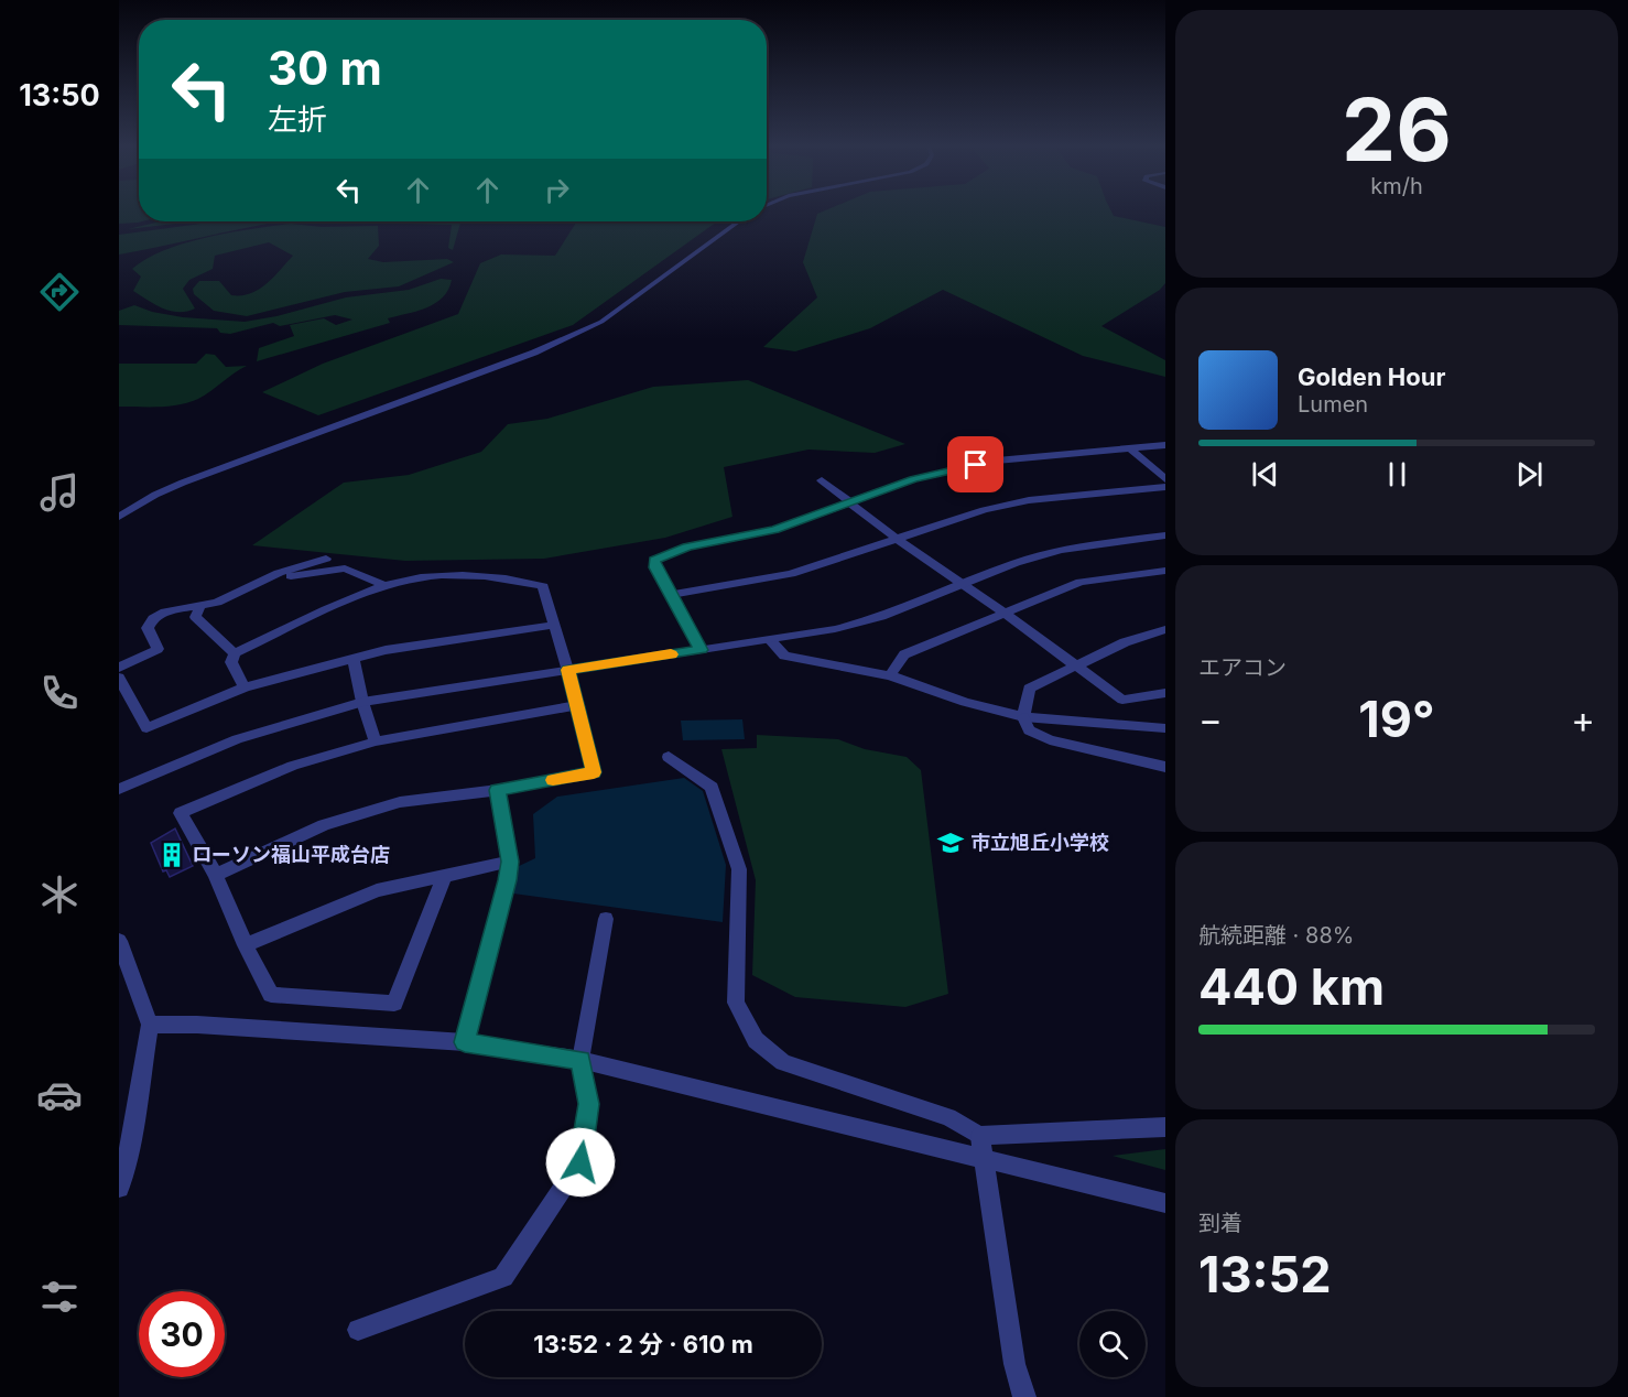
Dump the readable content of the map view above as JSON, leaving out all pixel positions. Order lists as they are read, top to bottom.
{
  "places": {
    "school or university": ["市立旭丘小学校"],
    "building": ["ローソン福山平成台店"]
  },
  "page": {
    "tabs": "13:50",
    "tile": [
      ["26", "km/h"],
      "エアコン",
      ["航続距離 · 88%", "440 km"],
      ["到着", "13:52"]
    ],
    "turn": ["30 m", "左折"],
    "song": ["Golden Hour", "Lumen"],
    "heat": ["−", "19°", "+"],
    "limit": "30",
    "trip": "13:52 · 2 分 · 610 m"
  }
}
